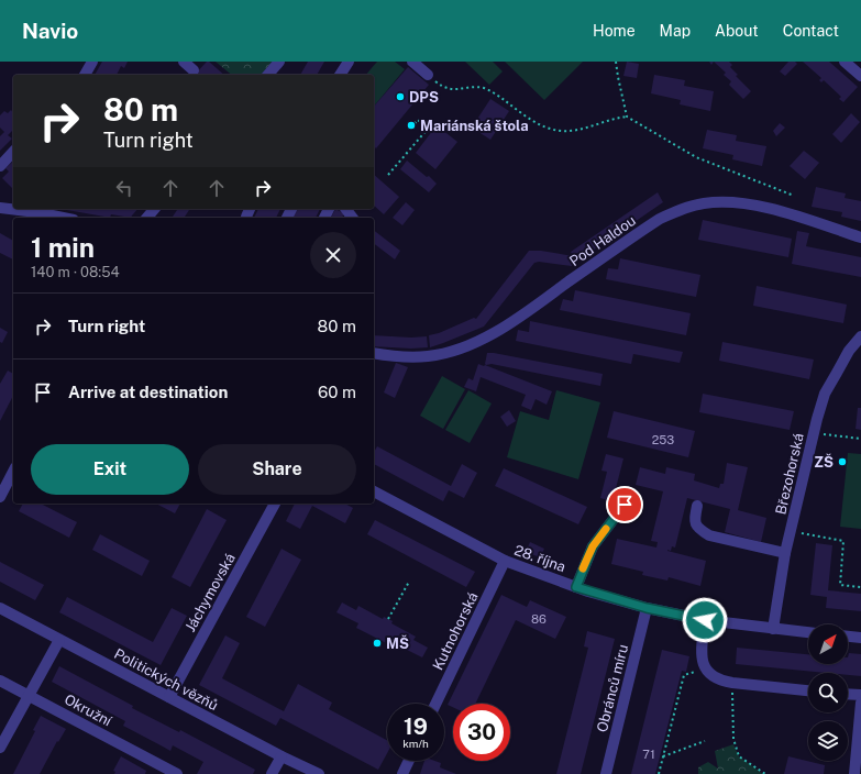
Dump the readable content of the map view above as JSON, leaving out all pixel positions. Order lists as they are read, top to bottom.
{
  "streets": {
    "street": [
      "Pod Haldou",
      "Březohorská",
      "28. října",
      "Jáchymovská",
      "Kutnohorská",
      "Politických vězňů",
      "Obránců míru",
      "Okružní"
    ]
  },
  "crossings": [
    ["Březohorská", "28. října"],
    ["28. října", "Kutnohorská"],
    ["28. října", "Obránců míru"],
    ["Jáchymovská", "Politických vězňů"]
  ],
  "places": [
    "DPS",
    "Mariánská štola",
    "ZŠ",
    "MŠ"
  ],
  "house_numbers": ["253", "86", "71"],
  "north": "top right",
  "page": {
    "header": "Navio",
    "nav": [
      "Home",
      "Map",
      "About",
      "Contact"
    ],
    "turn": ["80 m", "Turn right"],
    "heading": ["1 min", "140 m · 08:54"],
    "list": [
      {
        "name": "Turn right",
        "value": "80 m"
      },
      {
        "name": "Arrive at destination",
        "value": "60 m"
      }
    ],
    "buttons": ["Exit", "Share"],
    "speed": "19 km/h",
    "limit": "30"
  }
}
